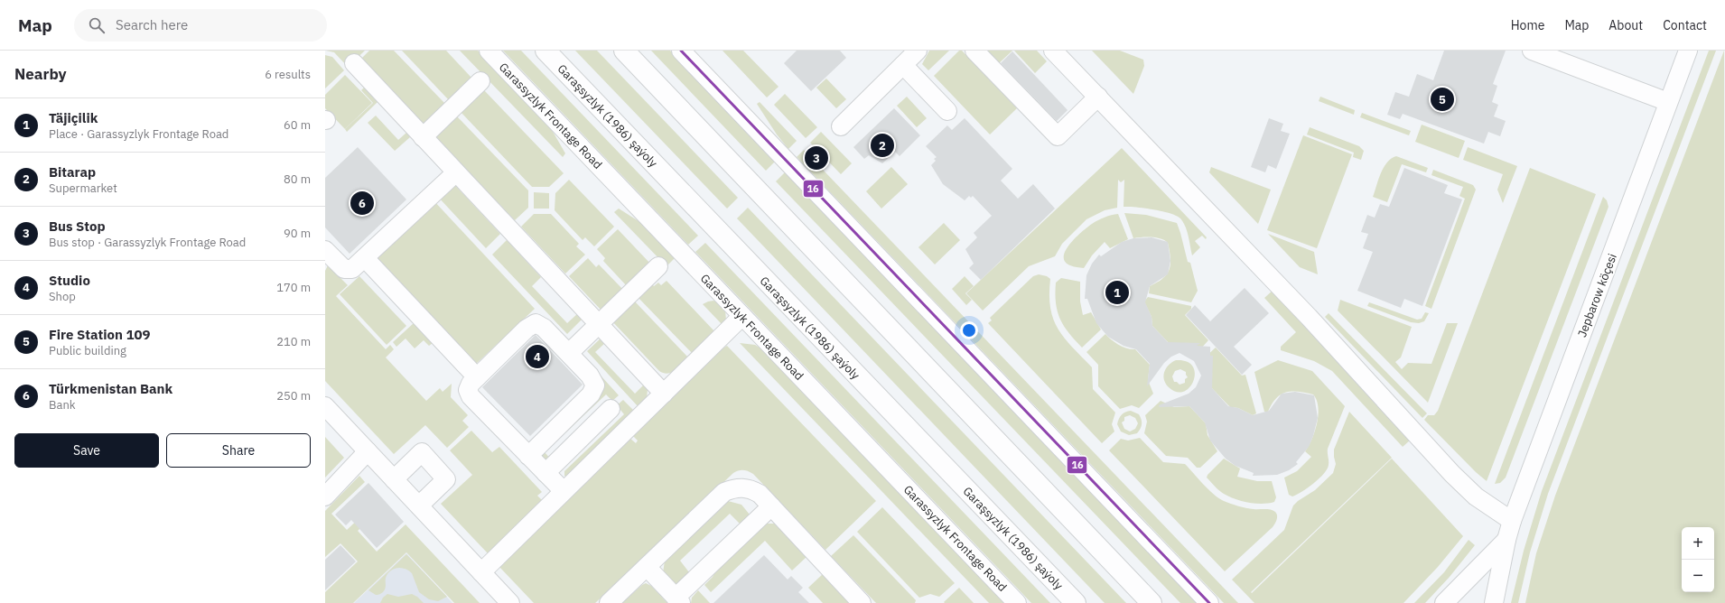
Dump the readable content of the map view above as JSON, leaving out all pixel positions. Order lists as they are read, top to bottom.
{
  "streets": {
    "main road": ["Garaşsyzlyk (1986) şaýoly"],
    "street": ["Garassyzlyk Frontage Road", "Jepbarow köçesi"]
  },
  "lines": ["transit line 16"],
  "page": {
    "header": "Map",
    "search": "Search here",
    "nav": [
      "Home",
      "Map",
      "About",
      "Contact"
    ],
    "heading": ["Nearby", "6 results"],
    "pins": [
      "5",
      "2",
      "3",
      "6",
      "1",
      "4"
    ],
    "list": [
      {
        "mark": "1",
        "name": "Täjiçilik",
        "note": "Place · Garassyzlyk Frontage Road",
        "value": "60 m"
      },
      {
        "mark": "2",
        "name": "Bitarap",
        "note": "Supermarket",
        "value": "80 m"
      },
      {
        "mark": "3",
        "name": "Bus Stop",
        "note": "Bus stop · Garassyzlyk Frontage Road",
        "value": "90 m"
      },
      {
        "mark": "4",
        "name": "Studio",
        "note": "Shop",
        "value": "170 m"
      },
      {
        "mark": "5",
        "name": "Fire Station 109",
        "note": "Public building",
        "value": "210 m"
      },
      {
        "mark": "6",
        "name": "Türkmenistan Bank",
        "note": "Bank",
        "value": "250 m"
      }
    ],
    "buttons": ["Save", "Share"],
    "map_buttons": ["+", "−"]
  }
}
